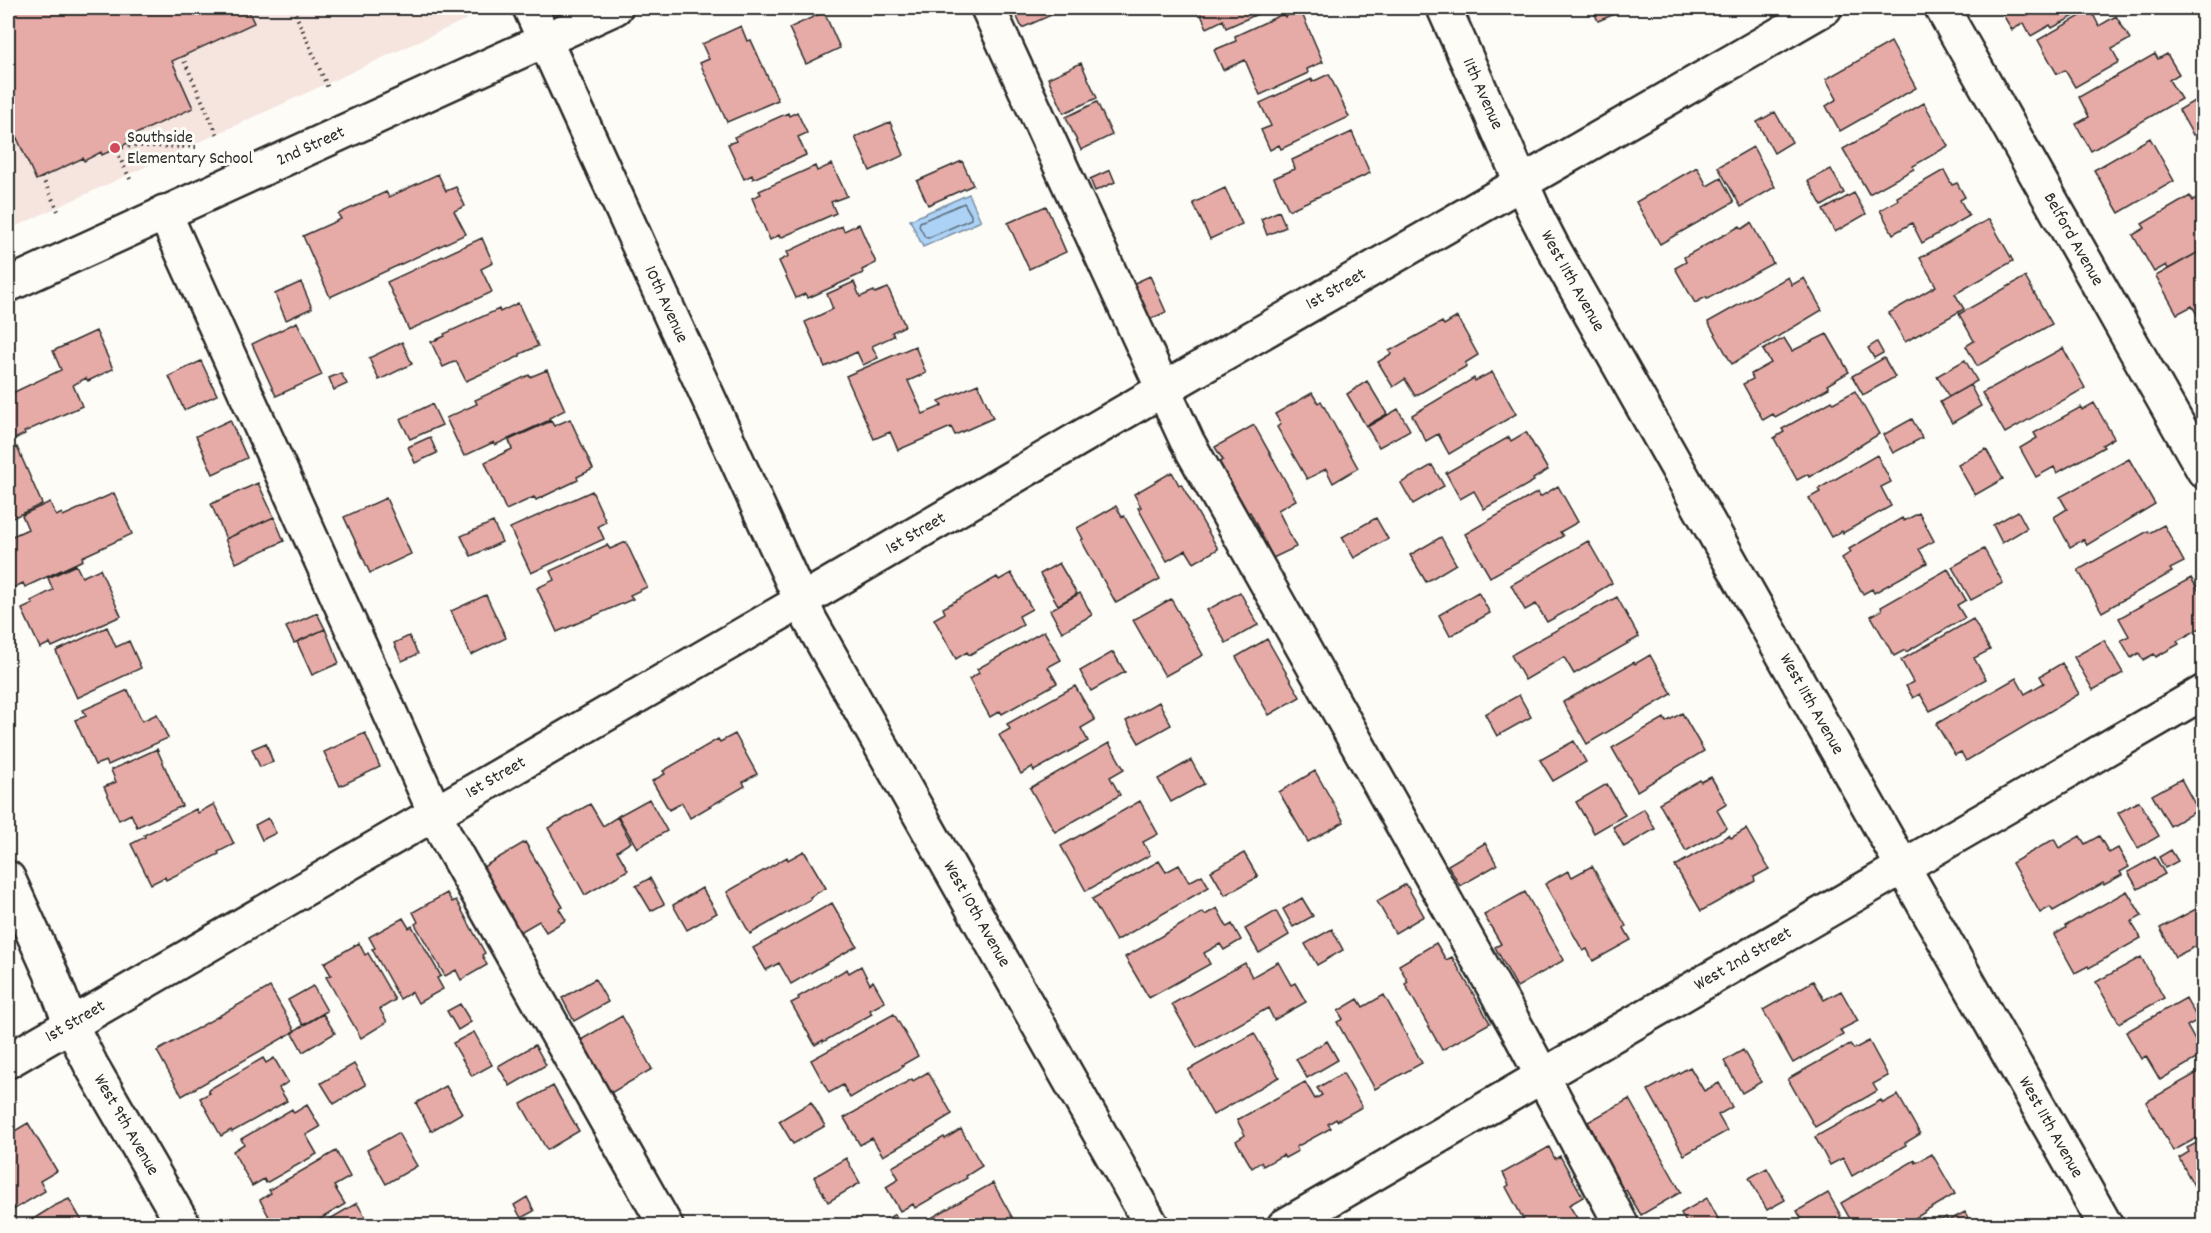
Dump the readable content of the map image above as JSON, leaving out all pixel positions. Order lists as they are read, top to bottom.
{
  "streets": {
    "street": [
      "11th Avenue",
      "2nd Street",
      "Belford Avenue",
      "West 11th Avenue",
      "1st Street",
      "10th Avenue",
      "West 10th Avenue",
      "West 2nd Street",
      "West 9th Avenue"
    ]
  },
  "crossings": [
    ["11th Avenue", "West 11th Avenue"],
    ["11th Avenue", "1st Street"],
    ["2nd Street", "10th Avenue"],
    ["West 11th Avenue", "1st Street"],
    ["West 11th Avenue", "West 2nd Street"],
    ["1st Street", "10th Avenue"],
    ["1st Street", "West 10th Avenue"],
    ["1st Street", "West 9th Avenue"],
    ["10th Avenue", "West 10th Avenue"]
  ],
  "places": ["Southside Elementary School"]
}
